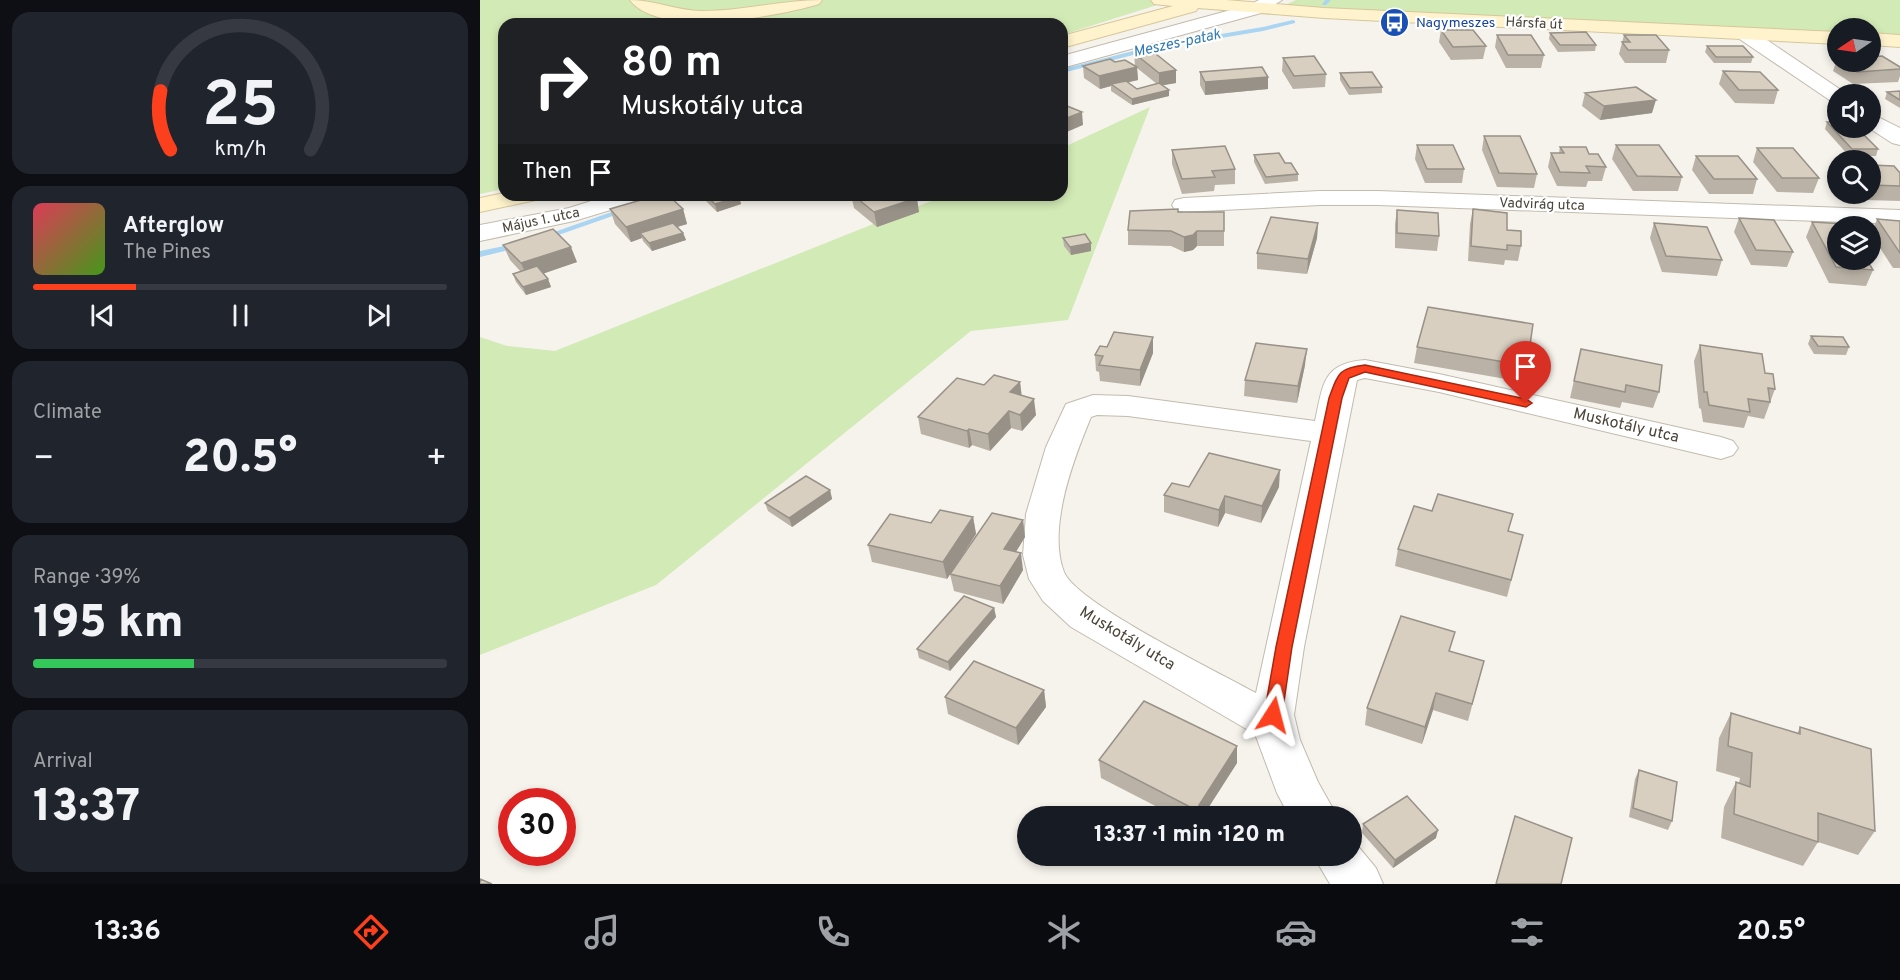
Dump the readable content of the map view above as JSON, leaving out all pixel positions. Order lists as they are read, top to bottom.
{
  "streets": {
    "street": [
      "Hársfa út",
      "Vadvirág utca",
      "Május 1. utca",
      "Muskotály utca"
    ]
  },
  "water": ["Meszes-patak"],
  "places": {
    "bus stop": ["Nagymeszes"]
  },
  "north": "left",
  "page": {
    "turn": ["80 m", "Muskotály utca"],
    "then": "Then",
    "song": ["Afterglow", "The Pines"],
    "tile": [
      "Climate",
      ["Range · 39%", "195 km"],
      ["Arrival", "13:37"]
    ],
    "heat": ["−", "20.5°", "+"],
    "limit": "30",
    "trip": "13:37 · 1 min · 120 m",
    "tabs": ["13:36", "20.5°"],
    "gauge": ["25", "km/h"]
  }
}
